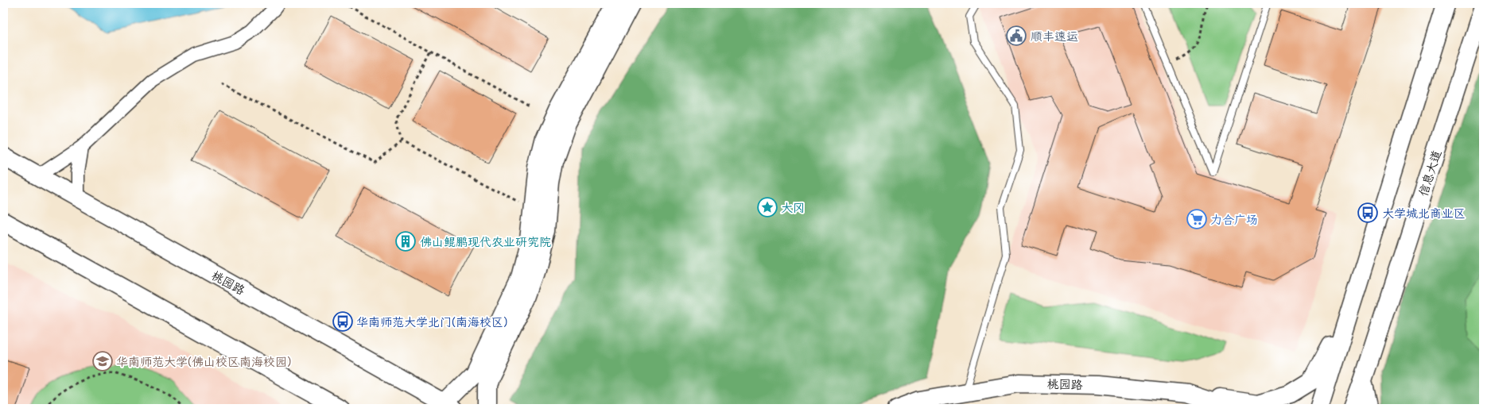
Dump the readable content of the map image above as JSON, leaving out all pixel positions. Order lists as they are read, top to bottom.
{
  "streets": {
    "main road": ["信息大道", "桃园路"]
  },
  "places": {
    "public building": ["顺丰速运"],
    "place": ["大冈"],
    "bus stop": ["大学城北商业区", "华南师范大学北门(南海校区)"],
    "supermarket": ["力合广场"],
    "building": ["佛山鲲鹏现代农业研究院"],
    "school or university": ["华南师范大学(佛山校区南海校园)"]
  }
}
